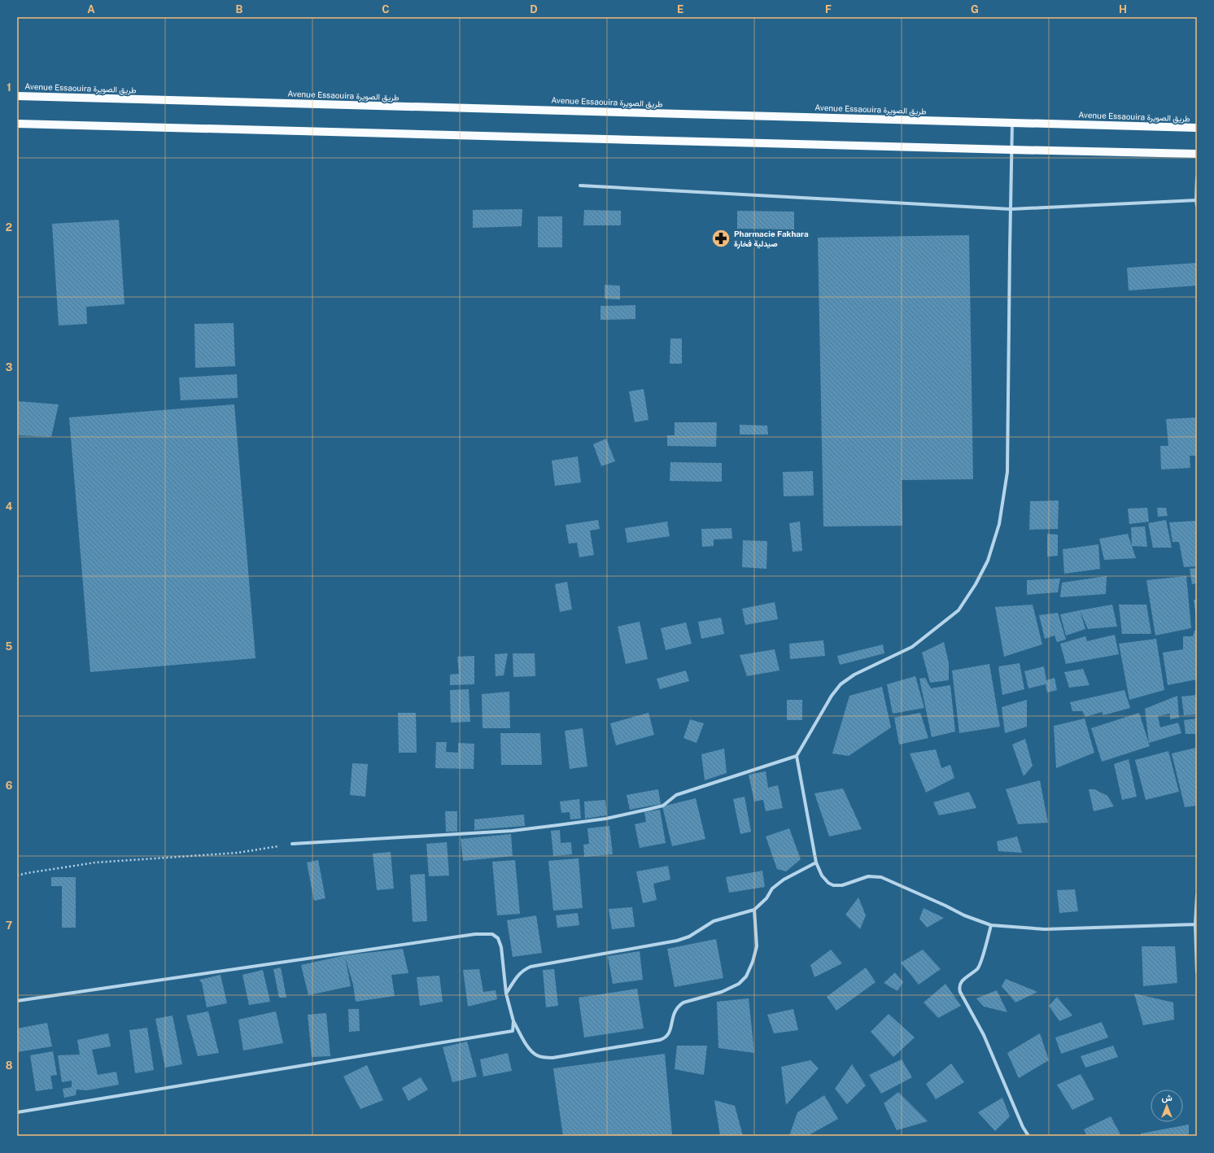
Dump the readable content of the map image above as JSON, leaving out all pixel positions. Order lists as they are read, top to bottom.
{
  "streets": {
    "main road": ["Avenue Essaouira طريق الصويرة"]
  },
  "places": {
    "pharmacy": ["Pharmacie Fakhara صيدلية فخارة"]
  },
  "north": "top",
  "grid": {
    "columns": [
      "A",
      "B",
      "C",
      "D",
      "E",
      "F",
      "G",
      "H"
    ],
    "rows": [
      "1",
      "2",
      "3",
      "4",
      "5",
      "6",
      "7",
      "8"
    ]
  }
}
